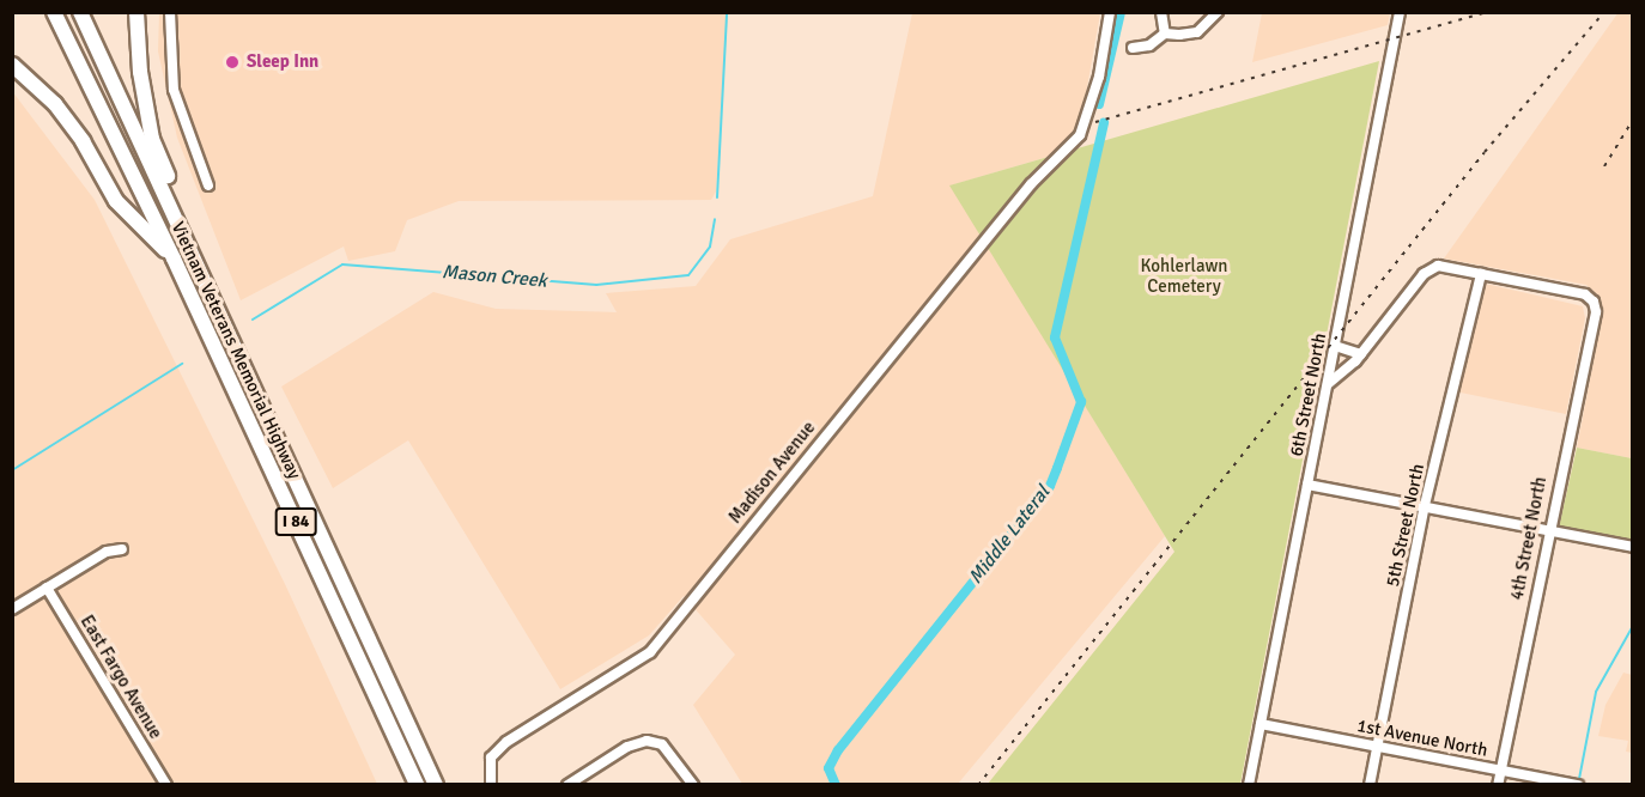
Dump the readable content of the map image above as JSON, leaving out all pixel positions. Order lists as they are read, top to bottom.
{
  "streets": {
    "highway": ["Vietnam Veterans Memorial Highway", "I 84"],
    "street": [
      "6th Street North",
      "Madison Avenue",
      "5th Street North",
      "4th Street North",
      "East Fargo Avenue",
      "1st Avenue North"
    ]
  },
  "crossings": [
    ["6th Street North", "1st Avenue North"],
    ["5th Street North", "4th Street North"],
    ["5th Street North", "1st Avenue North"],
    ["4th Street North", "1st Avenue North"]
  ],
  "water": ["Mason Creek", "Middle Lateral"],
  "parks": ["Kohlerlawn Cemetery"],
  "places": ["Sleep Inn"]
}
